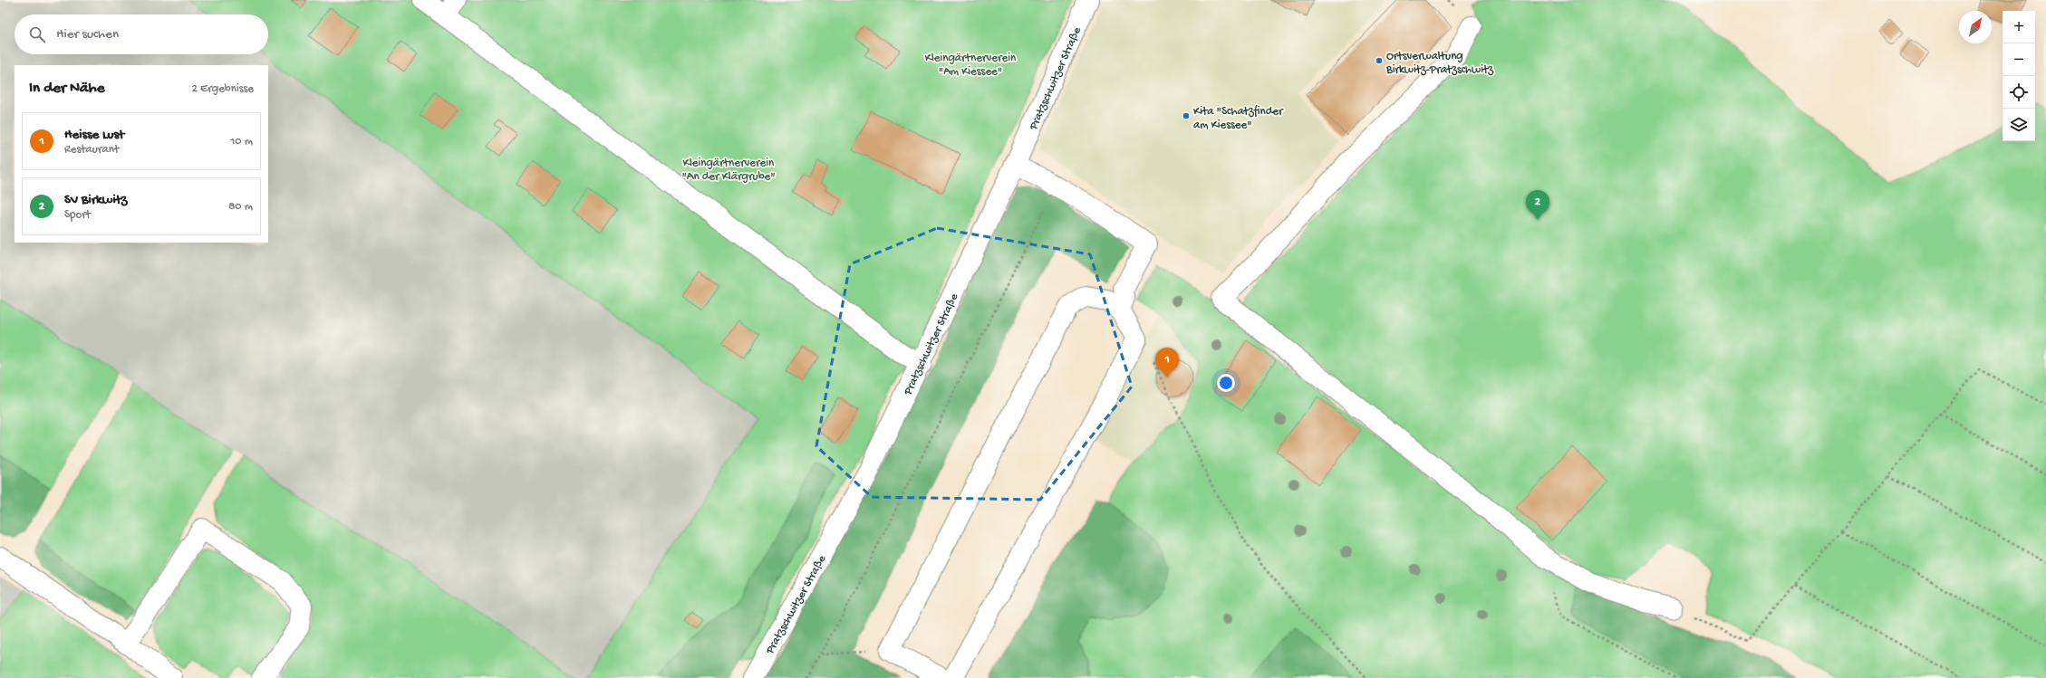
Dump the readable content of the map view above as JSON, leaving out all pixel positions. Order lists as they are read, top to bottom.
{
  "streets": {
    "street": ["Pratzschwitzer Straße"]
  },
  "parks": ["Kleingärtnerverein \"Am Kiessee\"", "Kleingärtnerverein \"An der Klärgrube\""],
  "places": ["Ortsverwaltung Birkwitz-Pratzschwitz", "Kita \"Schatzfinder am Kiessee\""],
  "north": "top right",
  "page": {
    "map_buttons": ["+", "−"],
    "search": "Hier suchen",
    "heading": ["In der Nähe", "2 Ergebnisse"],
    "list": [
      {
        "mark": "1",
        "name": "Heisse Lust",
        "note": "Restaurant",
        "value": "10 m"
      },
      {
        "mark": "2",
        "name": "SV Birkwitz",
        "note": "Sport",
        "value": "80 m"
      }
    ],
    "pins": ["2", "1"]
  }
}
